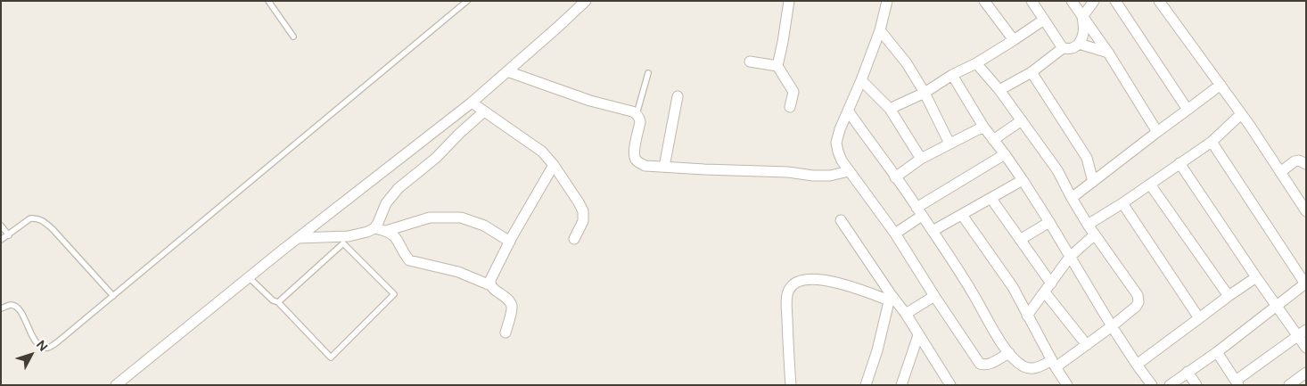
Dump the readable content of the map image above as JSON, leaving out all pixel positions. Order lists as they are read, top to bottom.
{
  "north": "top right"
}
